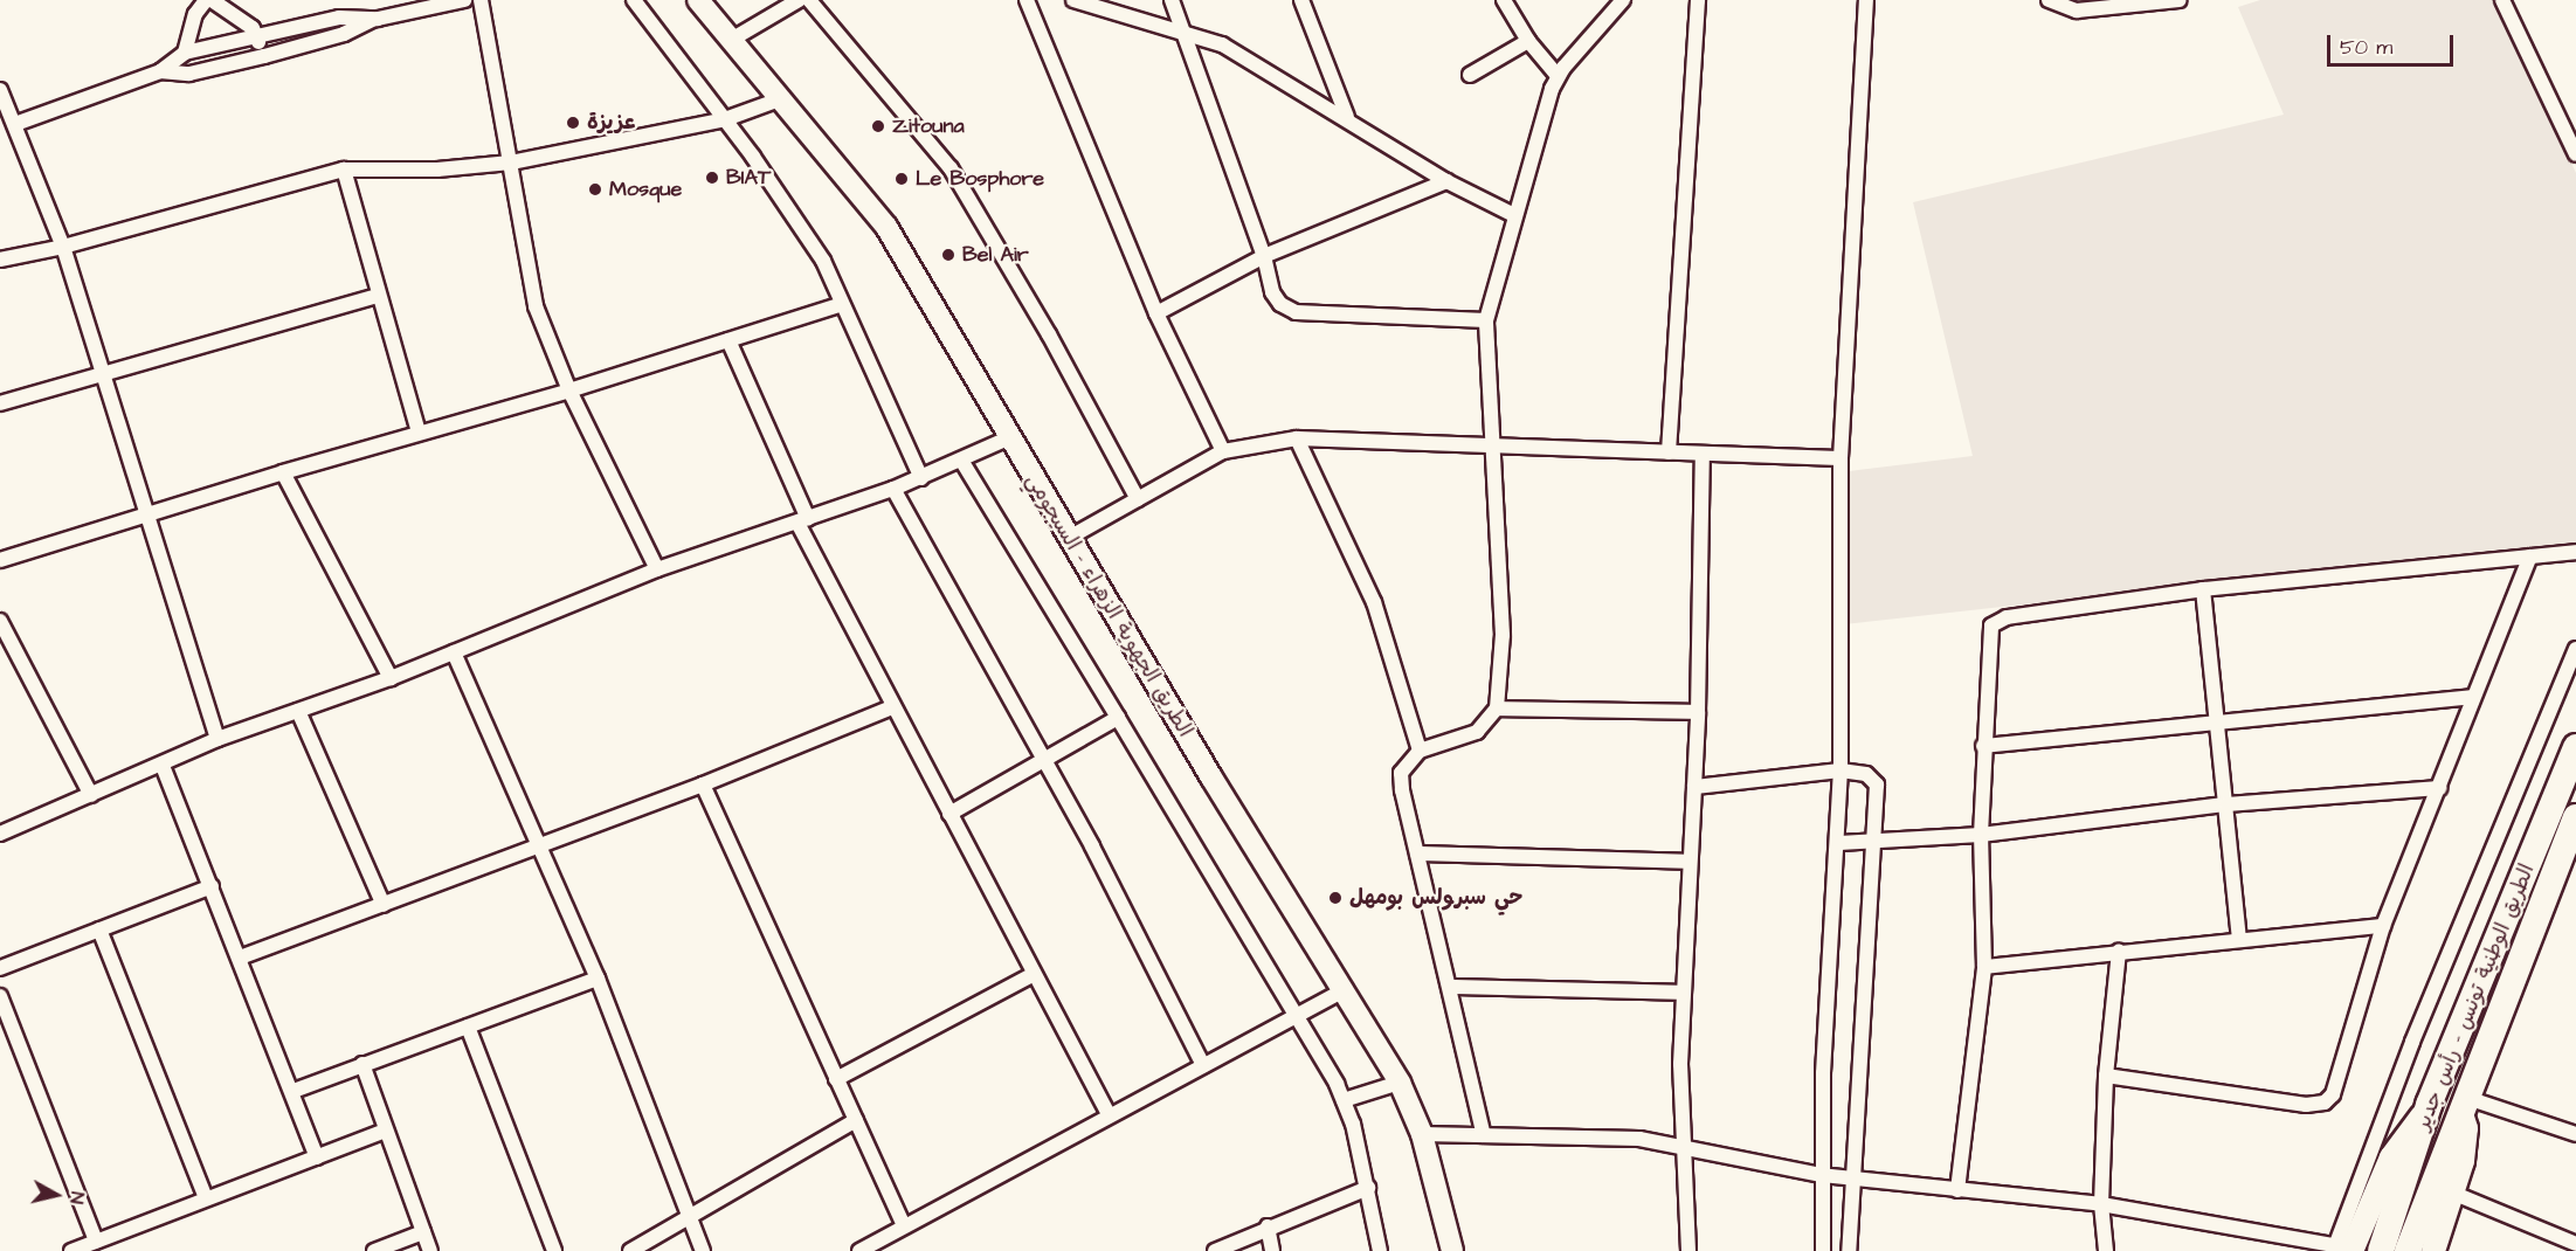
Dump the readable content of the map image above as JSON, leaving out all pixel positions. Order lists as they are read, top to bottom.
{
  "streets": {
    "highway": ["الطريق الوطنية تونس - رأس جدير"],
    "main road": ["الطريق الجهوية الزهراء - السيجومي"]
  },
  "places": [
    "عزيزة",
    "Zitouna",
    "BIAT",
    "Le Bosphore",
    "Mosque",
    "Bel Air",
    "حي سبرولس بومهل"
  ],
  "scale_bar": "50 m",
  "north": "right"
}
